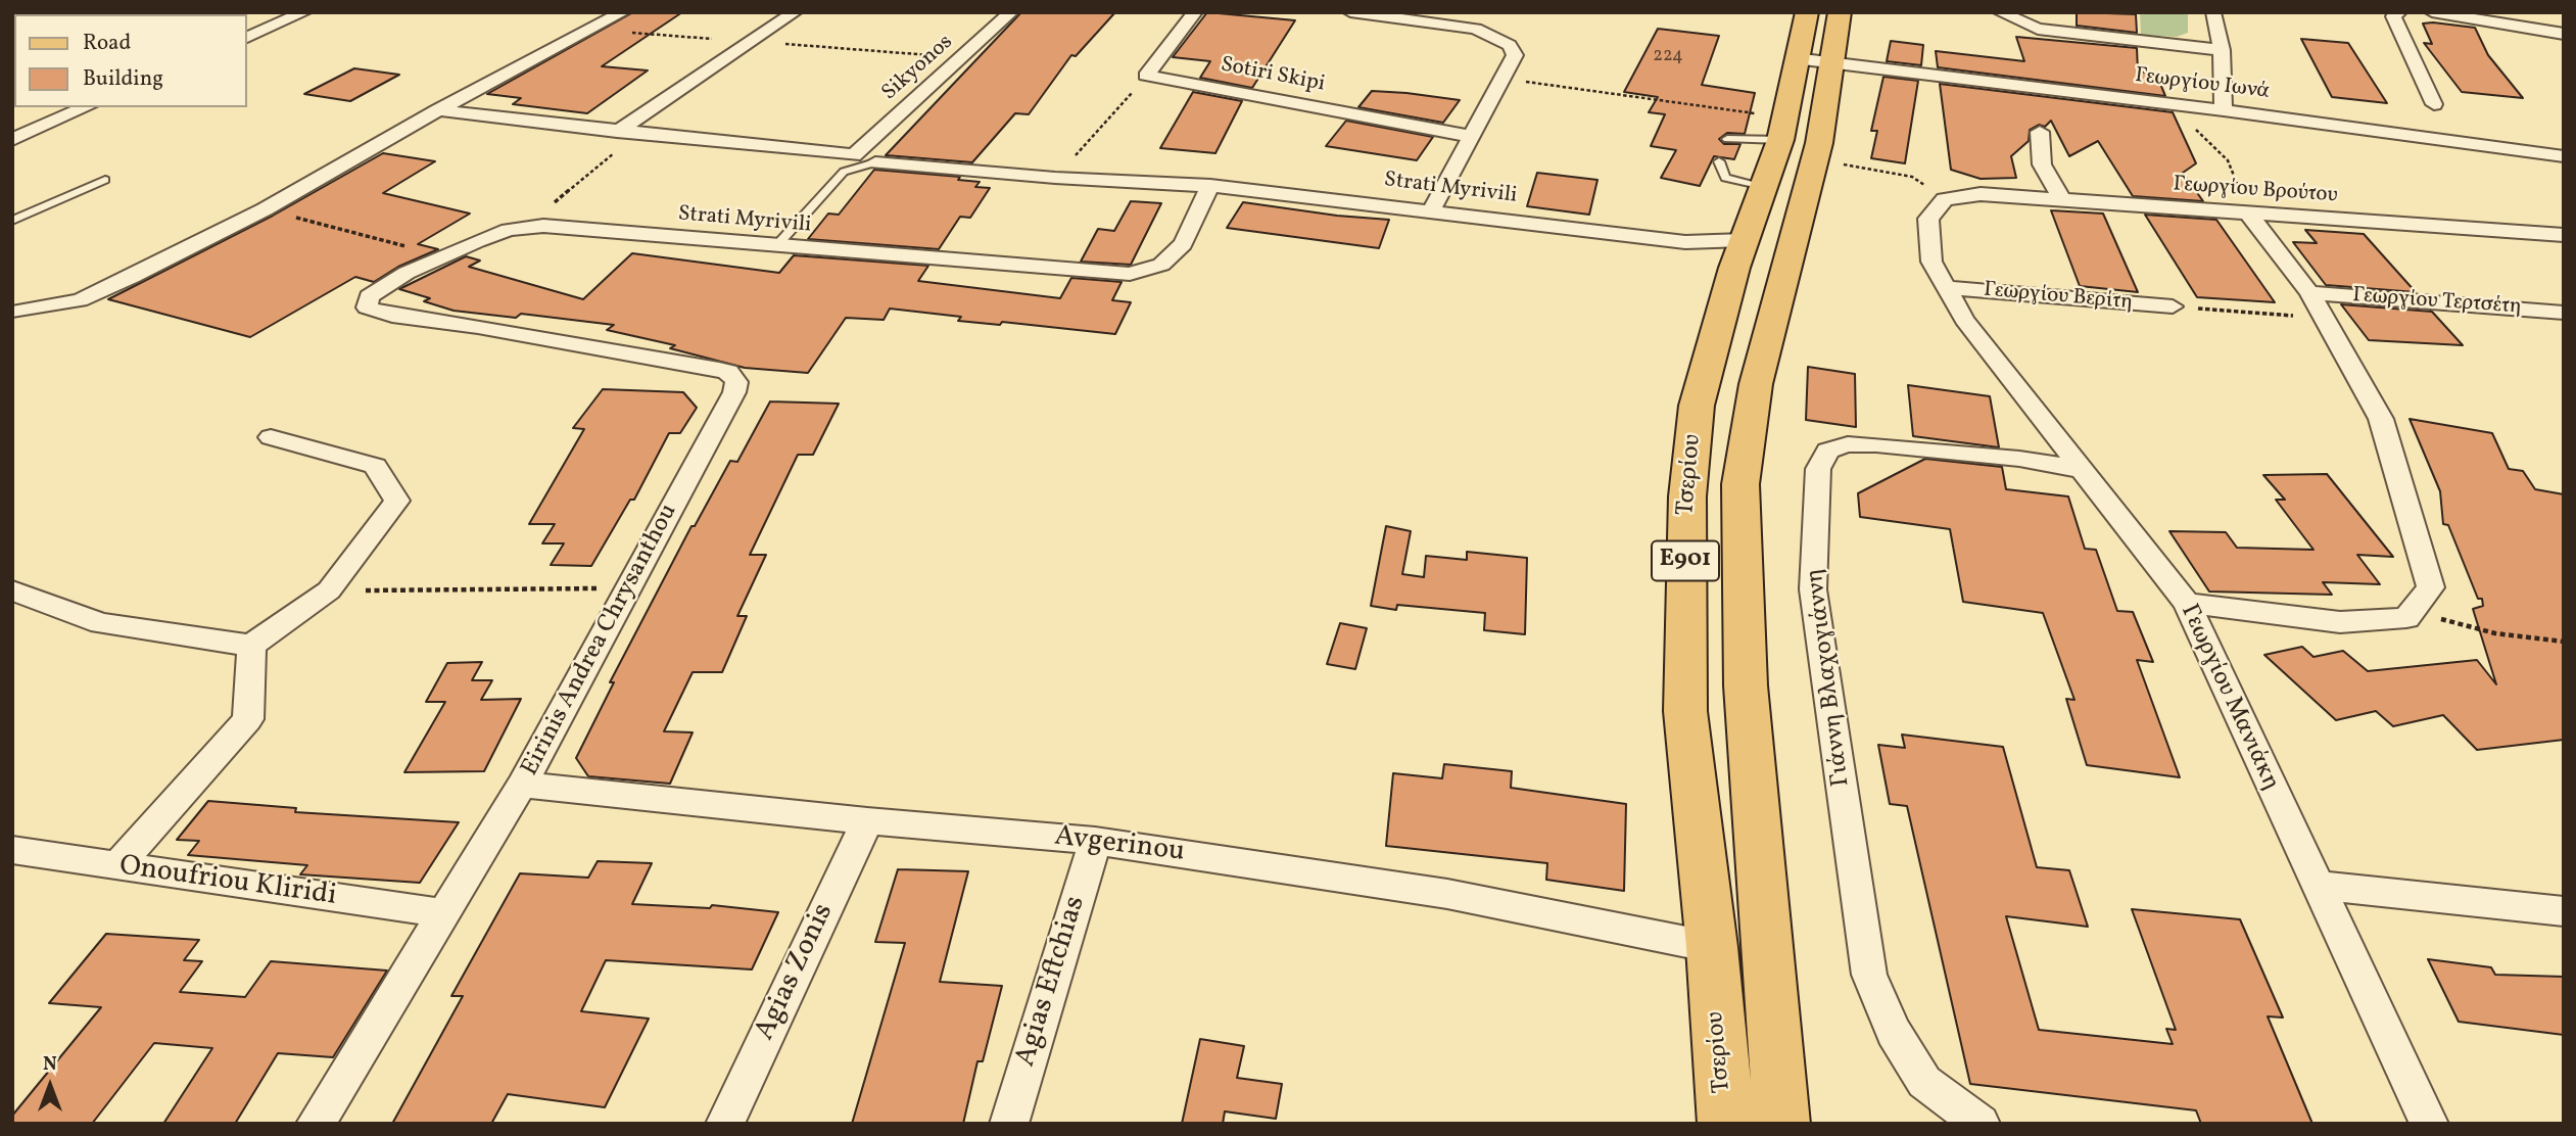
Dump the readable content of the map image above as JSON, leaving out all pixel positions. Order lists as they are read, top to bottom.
{
  "streets": {
    "main road": ["Τσερίου", "E901"],
    "street": [
      "Sikyonos",
      "Sotiri Skipi",
      "Γεωργίου Ιωνά",
      "Strati Myrivili",
      "Γεωργίου Βρούτου",
      "Γεωργίου Βερίτη",
      "Γεωργίου Τερτσέτη",
      "Eirinis Andrea Chrysanthou",
      "Γιάννη Βλαχογιάννη",
      "Γεωργίου Μανιάκη",
      "Avgerinou",
      "Onoufriou Kliridi",
      "Agias Zonis",
      "Agias Eftchias"
    ]
  },
  "crossings": [
    ["Γεωργίου Ιωνά", "Τσερίου"],
    ["Strati Myrivili", "Τσερίου"],
    ["Strati Myrivili", "Eirinis Andrea Chrysanthou"],
    ["Γεωργίου Βρούτου", "Γεωργίου Μανιάκη"],
    ["Γεωργίου Βερίτη", "Γεωργίου Μανιάκη"],
    ["Τσερίου", "Avgerinou"],
    ["Eirinis Andrea Chrysanthou", "Avgerinou"],
    ["Eirinis Andrea Chrysanthou", "Onoufriou Kliridi"],
    ["Γιάννη Βλαχογιάννη", "Γεωργίου Μανιάκη"],
    ["Avgerinou", "Agias Zonis"],
    ["Avgerinou", "Agias Eftchias"]
  ],
  "house_numbers": ["224"],
  "legend": ["Road", "Building"],
  "north": "top"
}
